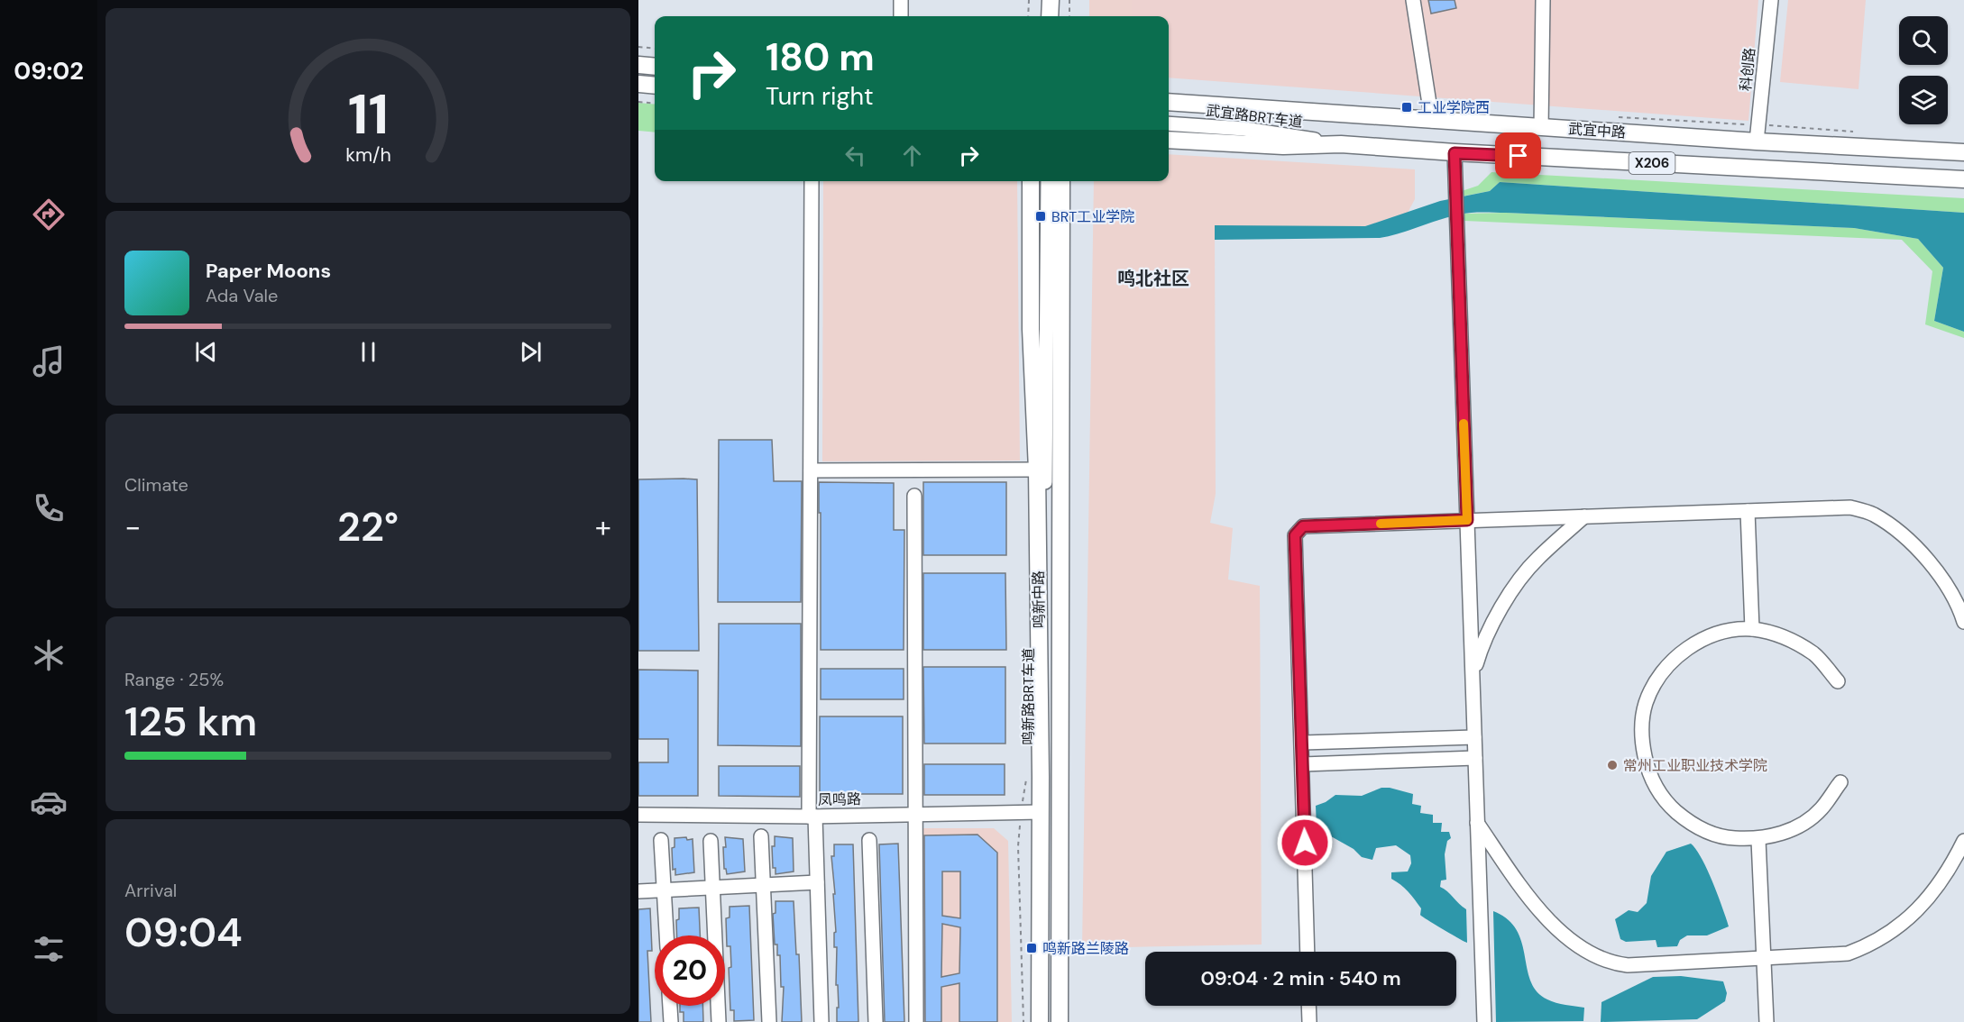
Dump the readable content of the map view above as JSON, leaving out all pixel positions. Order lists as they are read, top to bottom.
{
  "streets": {
    "main road": ["武宜中路", "X206", "鸣新中路"],
    "street": [
      "科创路",
      "武宜路BRT车道",
      "鸣新路BRT车道",
      "凤鸣路"
    ]
  },
  "crossings": [
    ["科创路", "武宜中路"],
    ["武宜路BRT车道", "武宜中路"],
    ["鸣新中路", "凤鸣路"]
  ],
  "districts": ["鸣北社区"],
  "places": {
    "transit": ["工业学院西", "BRT工业学院", "鸣新路兰陵路"],
    "other": ["常州工业职业技术学院"]
  },
  "page": {
    "tabs": "09:02",
    "turn": ["180 m", "Turn right"],
    "song": ["Paper Moons", "Ada Vale"],
    "tile": [
      "Climate",
      ["Range · 25%", "125 km"],
      ["Arrival", "09:04"]
    ],
    "heat": ["−", "22°", "+"],
    "limit": "20",
    "trip": "09:04 · 2 min · 540 m",
    "gauge": ["11", "km/h"]
  }
}
